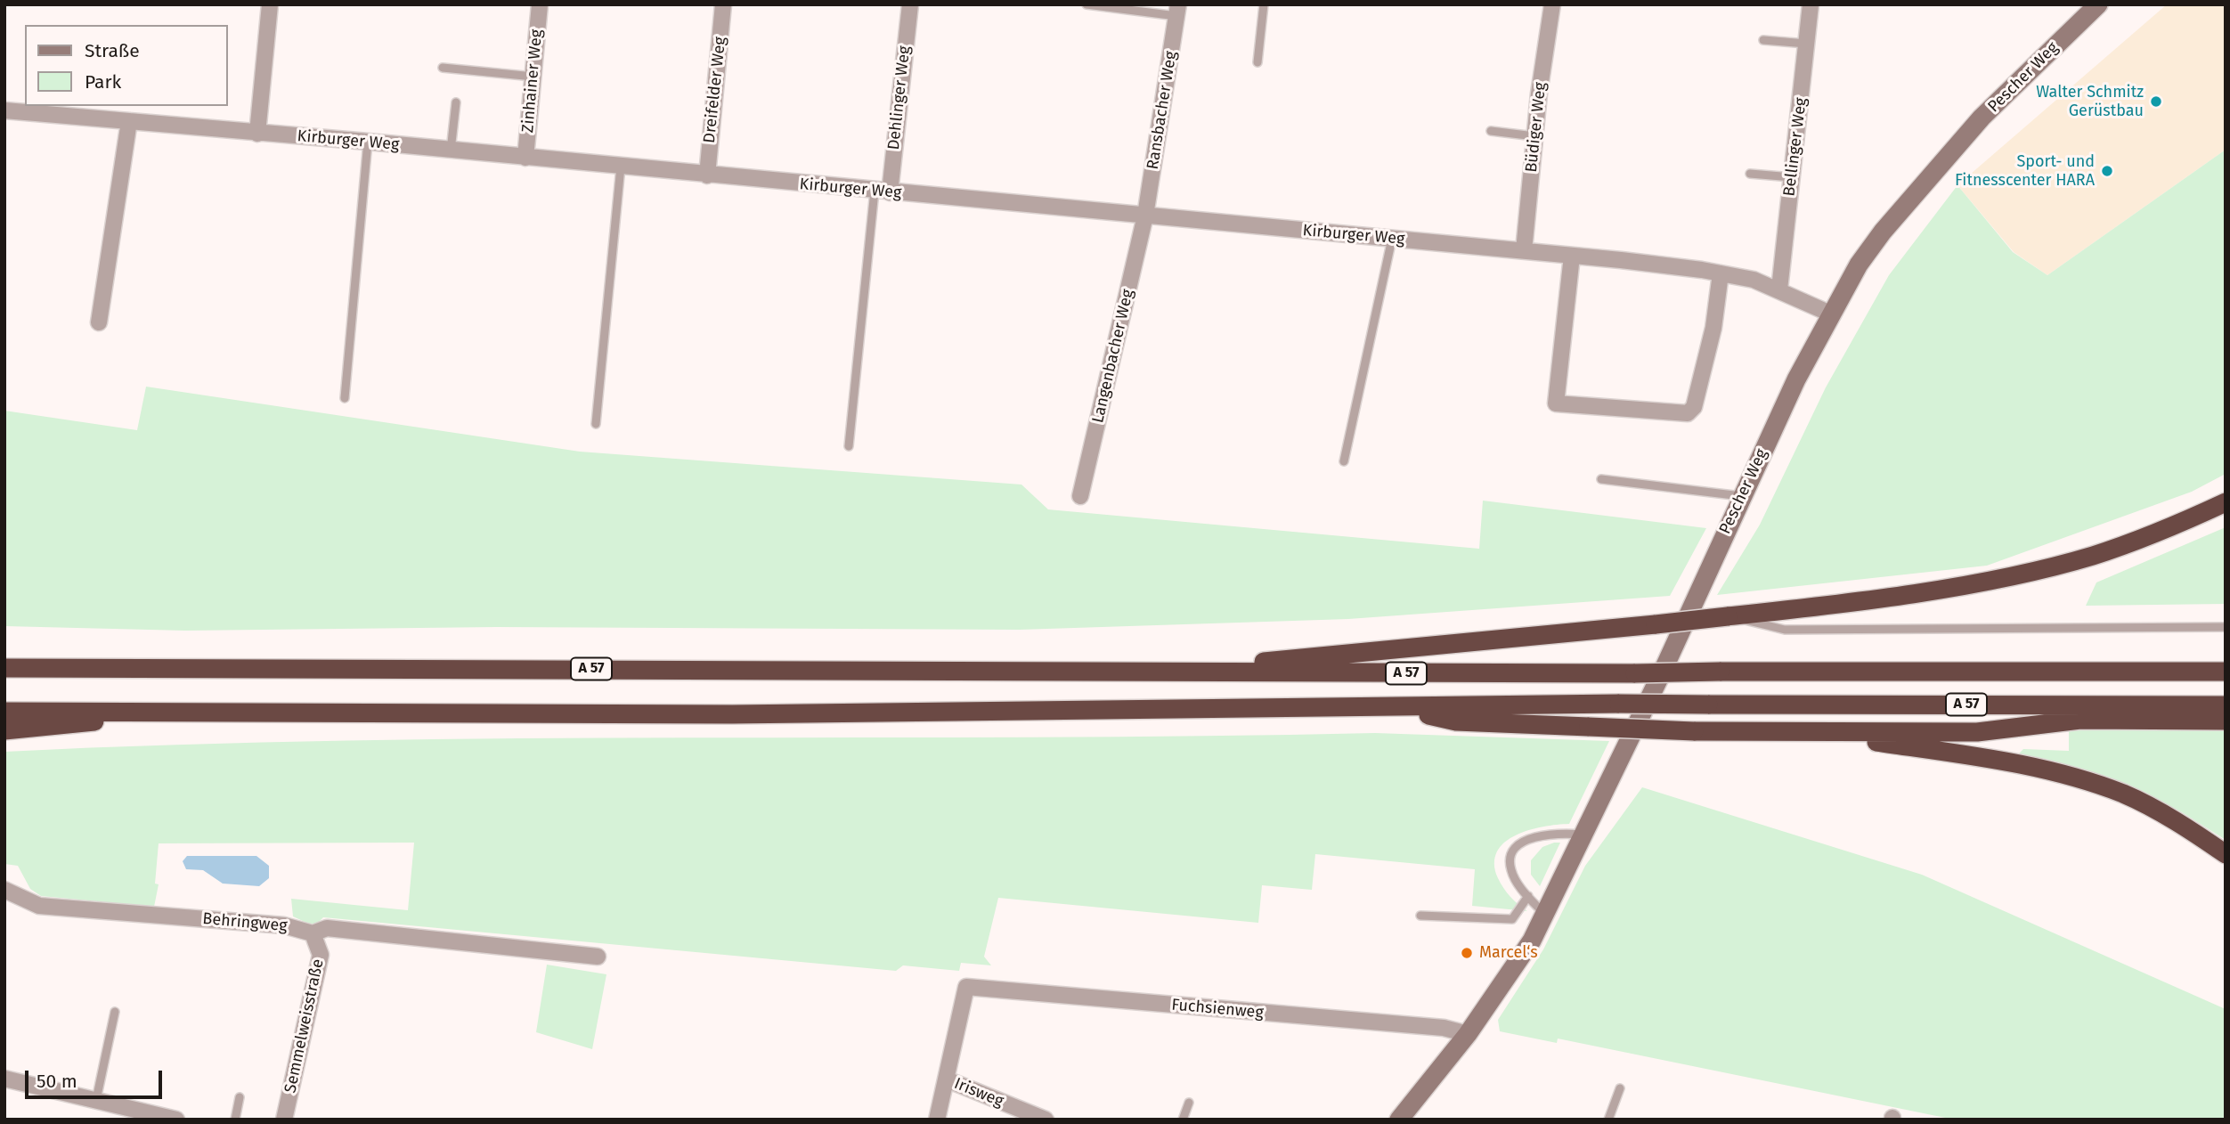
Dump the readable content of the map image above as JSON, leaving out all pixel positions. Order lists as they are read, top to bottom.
{
  "streets": {
    "highway": ["A 57"],
    "street": [
      "Pescher Weg",
      "Zinhainer Weg",
      "Dreifelder Weg",
      "Dehlinger Weg",
      "Ransbacher Weg",
      "Büdiger Weg",
      "Kirburger Weg",
      "Bellinger Weg",
      "Langenbacher Weg",
      "Behringweg",
      "Fuchsienweg",
      "Semmelweisstraße",
      "Irisweg"
    ]
  },
  "crossings": [
    ["Pescher Weg", "Kirburger Weg"],
    ["Pescher Weg", "Fuchsienweg"],
    ["Zinhainer Weg", "Kirburger Weg"],
    ["Dreifelder Weg", "Kirburger Weg"],
    ["Dehlinger Weg", "Kirburger Weg"],
    ["Ransbacher Weg", "Kirburger Weg"],
    ["Ransbacher Weg", "Langenbacher Weg"],
    ["Büdiger Weg", "Kirburger Weg"],
    ["Kirburger Weg", "Bellinger Weg"],
    ["Kirburger Weg", "Langenbacher Weg"],
    ["Behringweg", "Semmelweisstraße"],
    ["Fuchsienweg", "Irisweg"]
  ],
  "places": ["Walter Schmitz Gerüstbau", "Sport- und Fitnesscenter HARA", "Marcel‘s"],
  "legend": ["Straße", "Park"],
  "scale_bar": "50 m"
}
